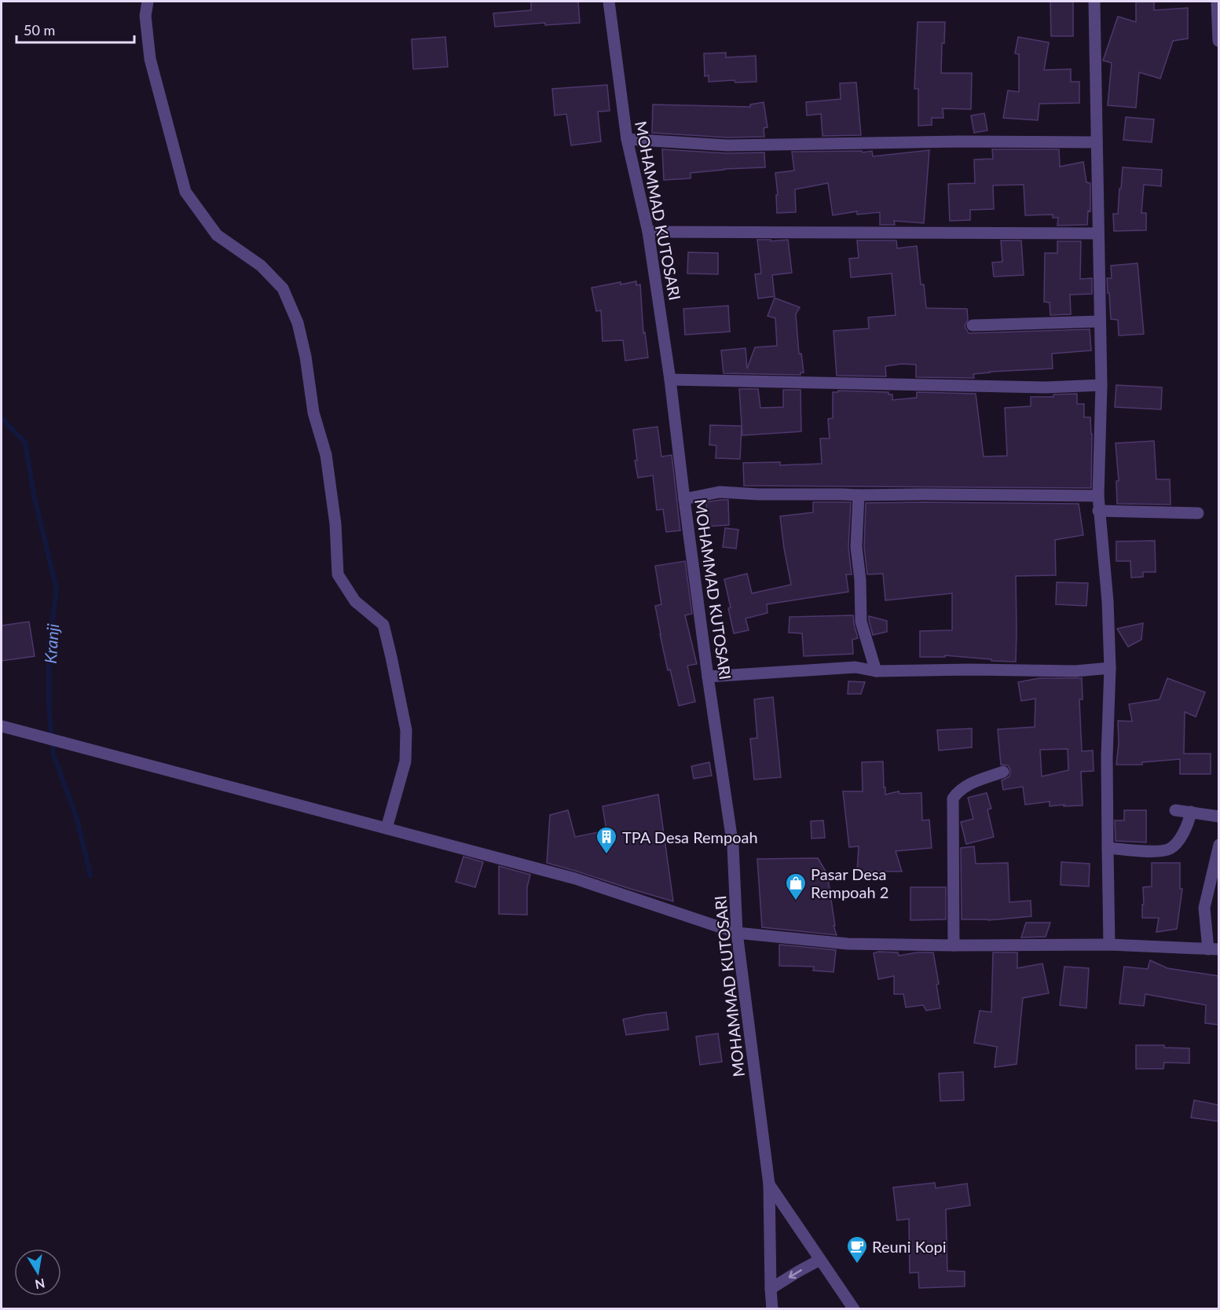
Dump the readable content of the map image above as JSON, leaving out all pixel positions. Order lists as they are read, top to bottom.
{
  "streets": {
    "street": ["MOHAMMAD KUTOSARI"]
  },
  "water": ["Kranji"],
  "places": {
    "building": ["TPA Desa Rempoah"],
    "shop": ["Pasar Desa Rempoah 2"],
    "cafe": ["Reuni Kopi"]
  },
  "scale_bar": "50 m",
  "north": "bottom"
}
